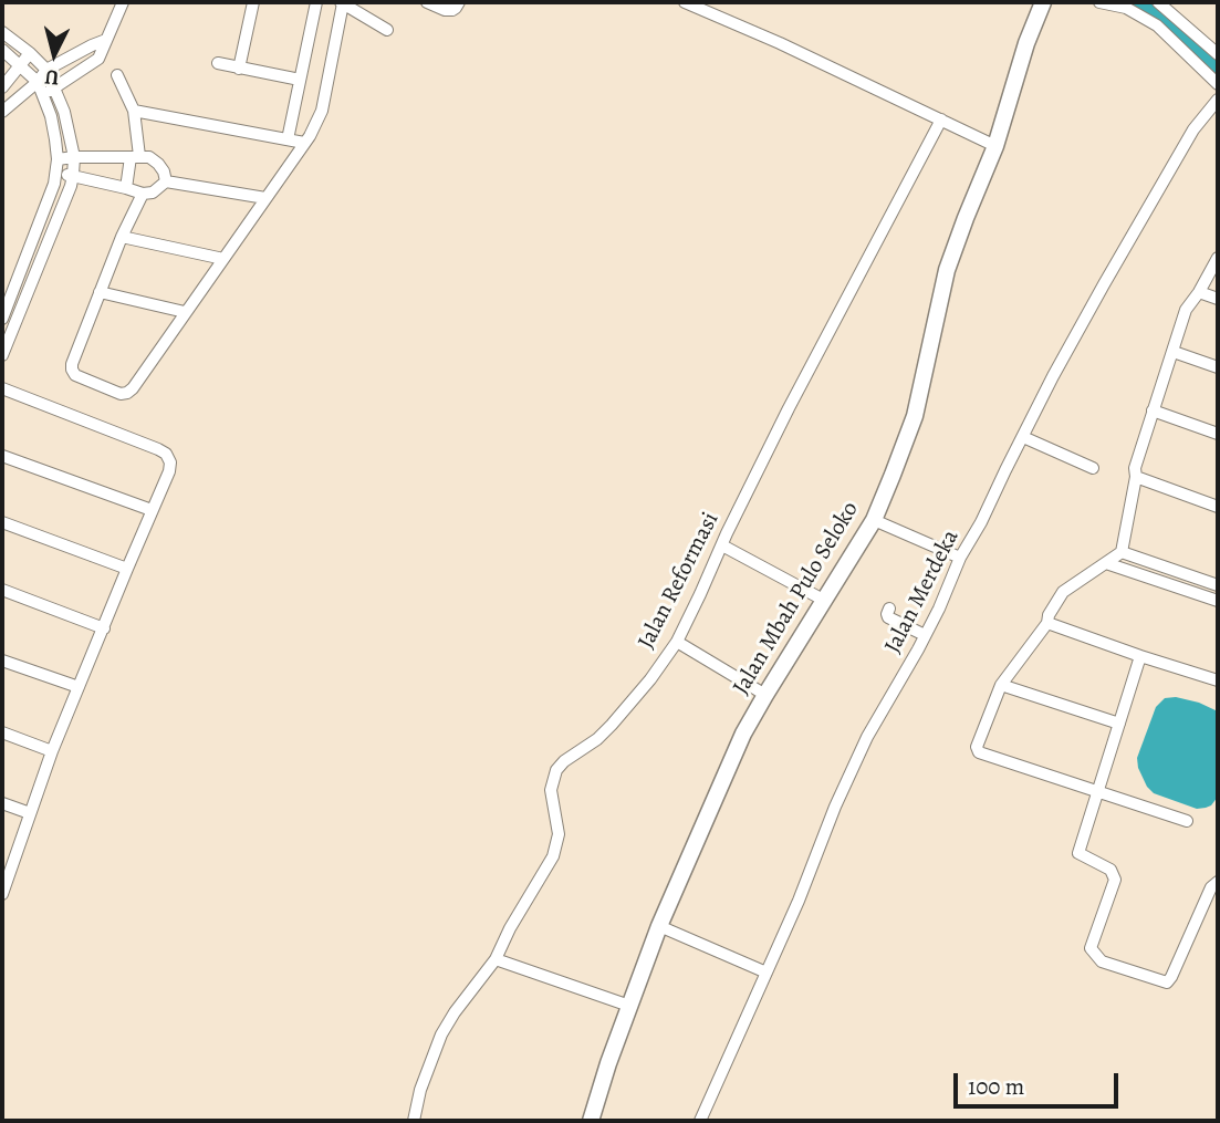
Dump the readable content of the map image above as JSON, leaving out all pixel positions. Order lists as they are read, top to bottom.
{
  "streets": {
    "street": ["Jalan Reformasi", "Jalan Merdeka", "Jalan Mbah Pulo Seloko"]
  },
  "scale_bar": "100 m",
  "north": "bottom"
}
